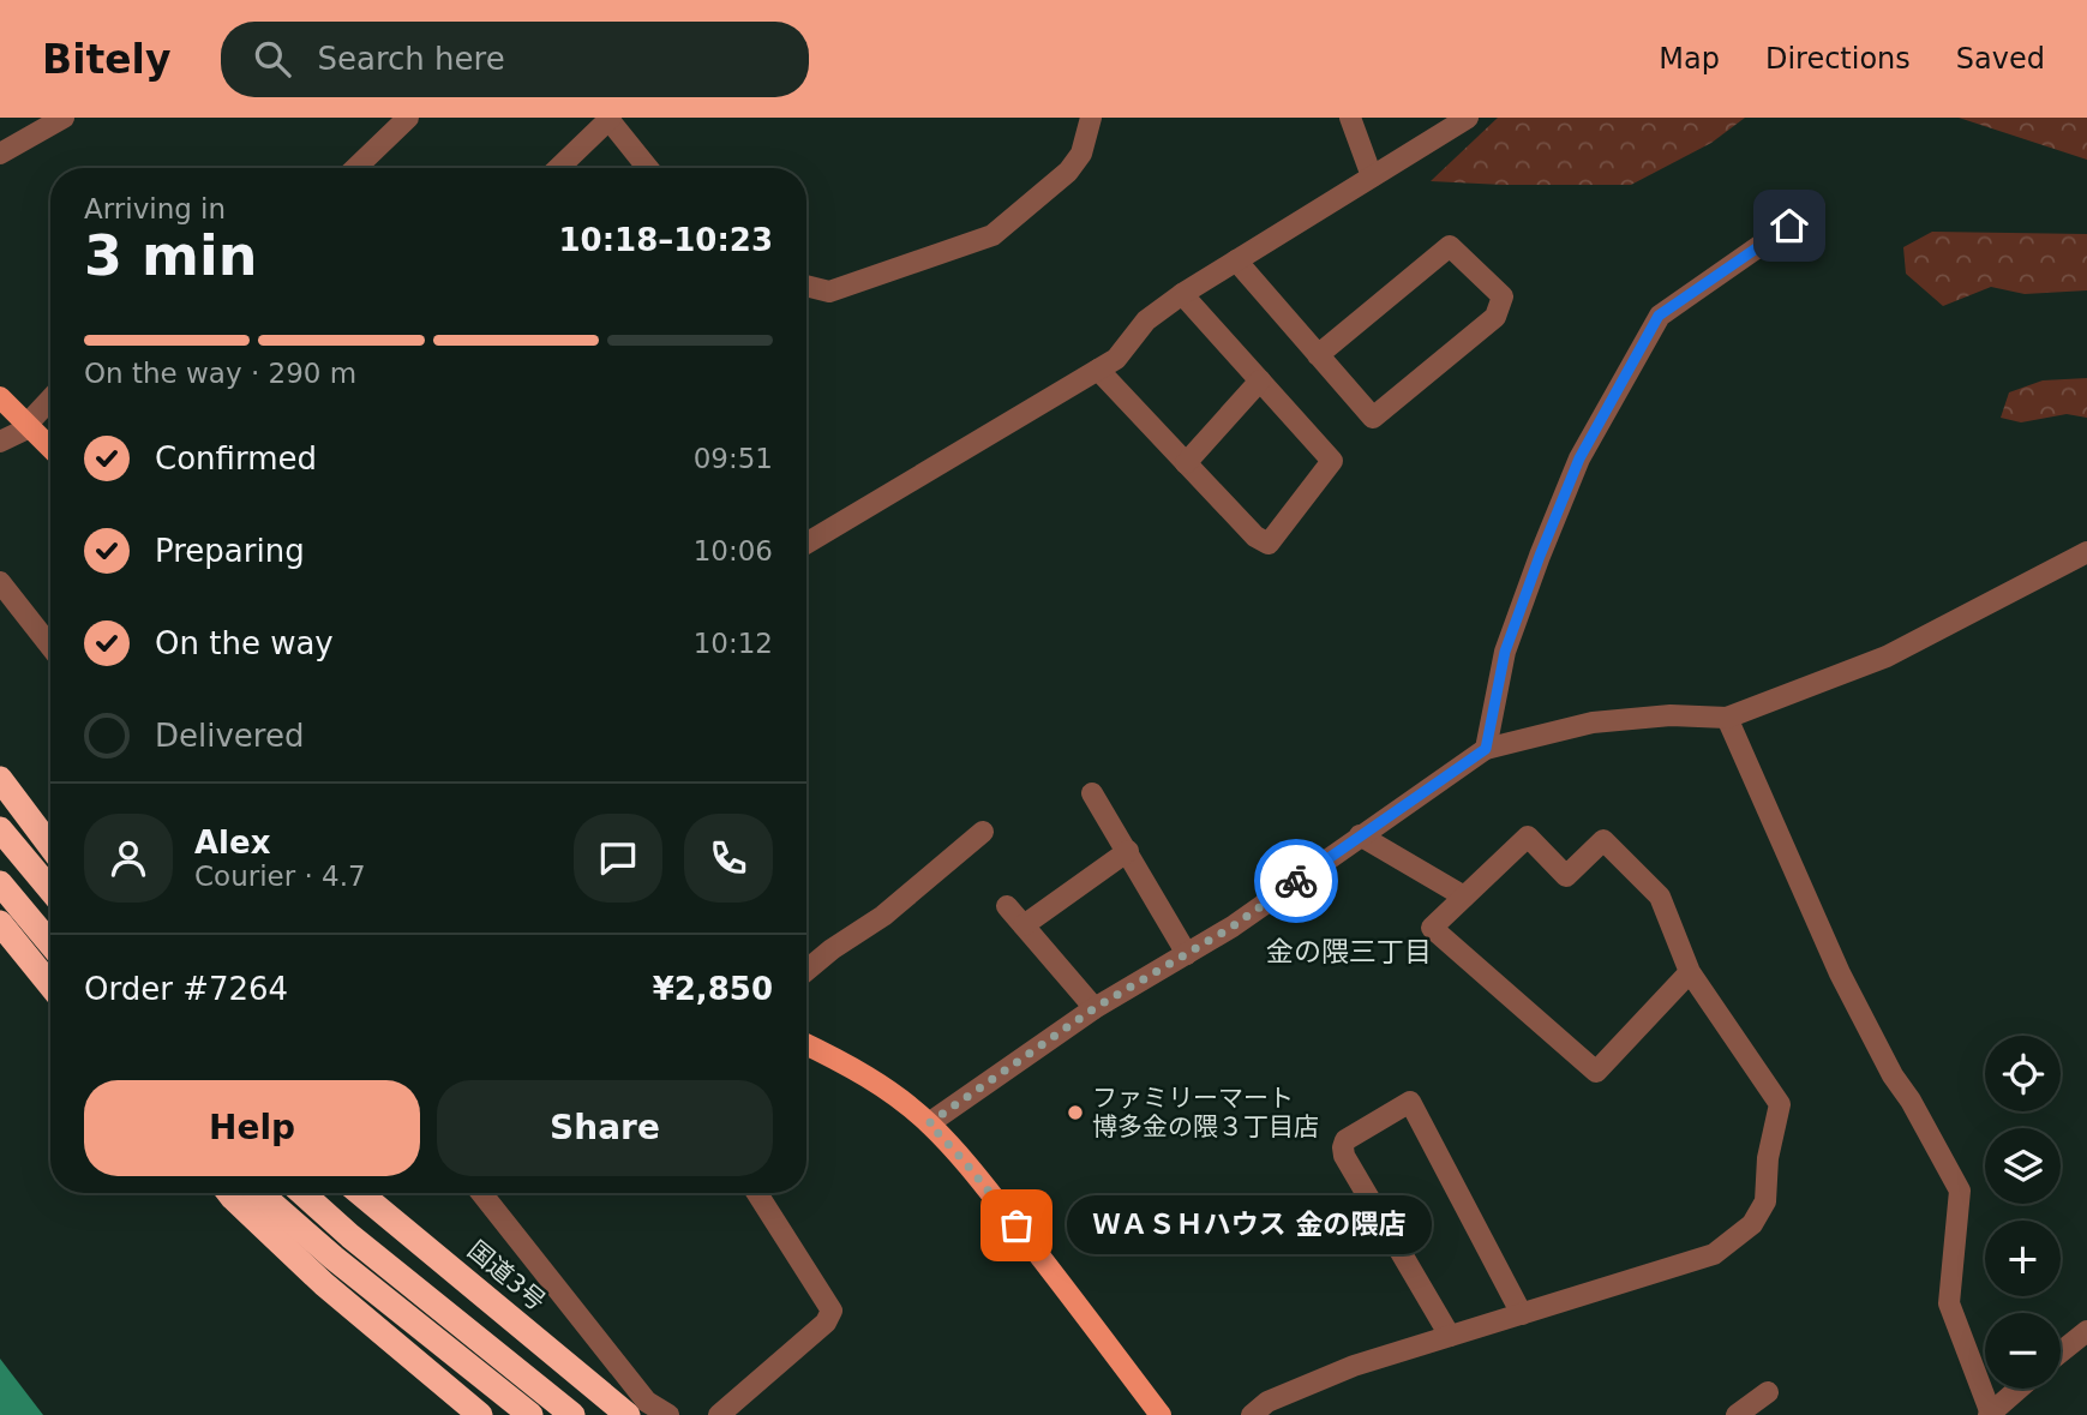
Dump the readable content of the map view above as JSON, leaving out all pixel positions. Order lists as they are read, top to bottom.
{
  "streets": {
    "highway": ["国道3号"]
  },
  "districts": ["金の隈三丁目"],
  "places": ["ファミリーマート 博多金の隈３丁目店", "ＷＡＳＨハウス 金の隈店"],
  "page": {
    "header": "Bitely",
    "search": "Search here",
    "nav": ["Map", "Directions", "Saved"],
    "heading": ["3 min", "Arriving in", "10:18–10:23"],
    "panel": [
      "Alex",
      "Courier · 4.7",
      "Order #7264",
      "¥2,850"
    ],
    "bar": "On the way · 290 m",
    "list": [
      ["Confirmed", "09:51"],
      ["Preparing", "10:06"],
      ["On the way", "10:12"],
      "Delivered"
    ],
    "map_buttons": ["+", "−"],
    "buttons": ["Help", "Share"],
    "bubble": "ＷＡＳＨハウス 金の隈店"
  }
}
